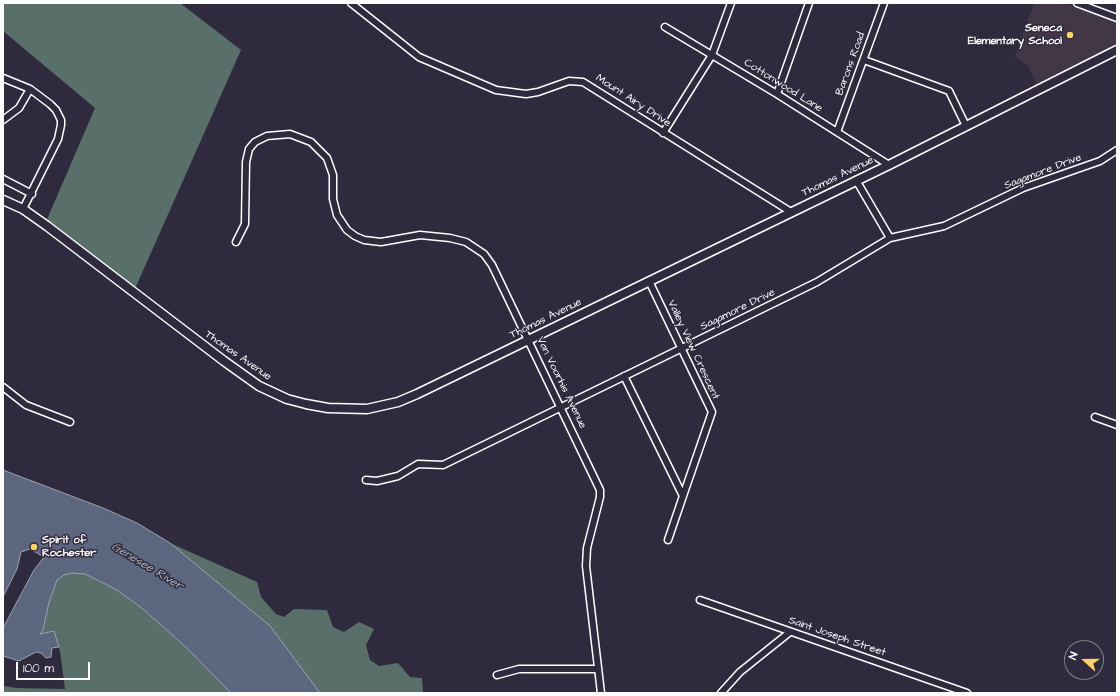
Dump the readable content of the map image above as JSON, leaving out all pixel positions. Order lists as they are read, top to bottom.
{
  "streets": {
    "main road": ["Thomas Avenue"],
    "street": [
      "Barons Road",
      "Cottonwood Lane",
      "Mount Airy Drive",
      "Sagamore Drive",
      "Valley View Crescent",
      "Van Voorhis Avenue",
      "Saint Joseph Street"
    ]
  },
  "crossings": [
    ["Barons Road", "Cottonwood Lane"],
    ["Cottonwood Lane", "Thomas Avenue"],
    ["Mount Airy Drive", "Thomas Avenue"],
    ["Sagamore Drive", "Valley View Crescent"],
    ["Sagamore Drive", "Van Voorhis Avenue"],
    ["Thomas Avenue", "Valley View Crescent"],
    ["Thomas Avenue", "Van Voorhis Avenue"]
  ],
  "water": ["Genesee River"],
  "places": ["Seneca Elementary School", "Spirit of Rochester"],
  "scale_bar": "100 m",
  "north": "left"
}
